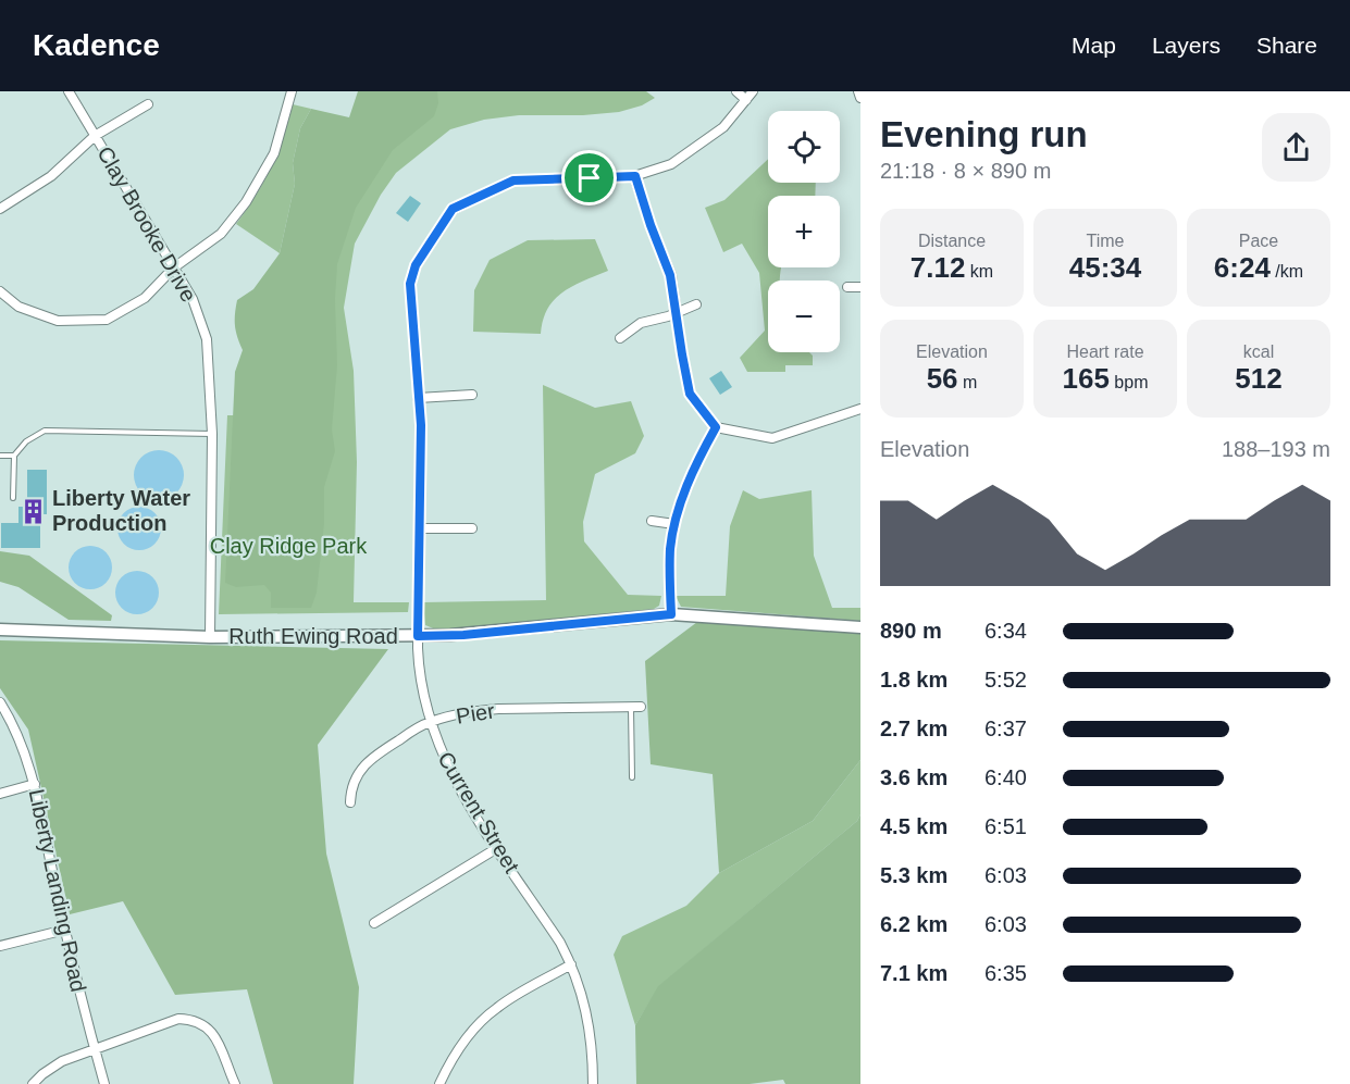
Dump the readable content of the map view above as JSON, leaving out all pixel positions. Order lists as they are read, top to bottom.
{
  "streets": {
    "street": [
      "Clay Brooke Drive",
      "Ruth Ewing Road",
      "Pier",
      "Current Street",
      "Liberty Landing Road"
    ]
  },
  "crossings": [
    ["Clay Brooke Drive", "Ruth Ewing Road"],
    ["Ruth Ewing Road", "Current Street"],
    ["Pier", "Current Street"]
  ],
  "parks": ["Clay Ridge Park"],
  "places": {
    "building": ["Liberty Water Production"]
  },
  "page": {
    "header": "Kadence",
    "nav": ["Map", "Layers", "Share"],
    "heading": ["Evening run", "21:18 · 8 × 890 m"],
    "map_buttons": ["+", "−"],
    "stats": [
      ["Distance", "7.12 km"],
      ["Time", "45:34"],
      ["Pace", "6:24 /km"],
      ["Elevation", "56 m"],
      ["Heart rate", "165 bpm"],
      ["kcal", "512"]
    ],
    "chart": ["Elevation", "188–193 m"],
    "list": [
      {
        "name": "890 m",
        "note": "6:34"
      },
      {
        "name": "1.8 km",
        "note": "5:52"
      },
      {
        "name": "2.7 km",
        "note": "6:37"
      },
      {
        "name": "3.6 km",
        "note": "6:40"
      },
      {
        "name": "4.5 km",
        "note": "6:51"
      },
      {
        "name": "5.3 km",
        "note": "6:03"
      },
      {
        "name": "6.2 km",
        "note": "6:03"
      },
      {
        "name": "7.1 km",
        "note": "6:35"
      }
    ]
  }
}
